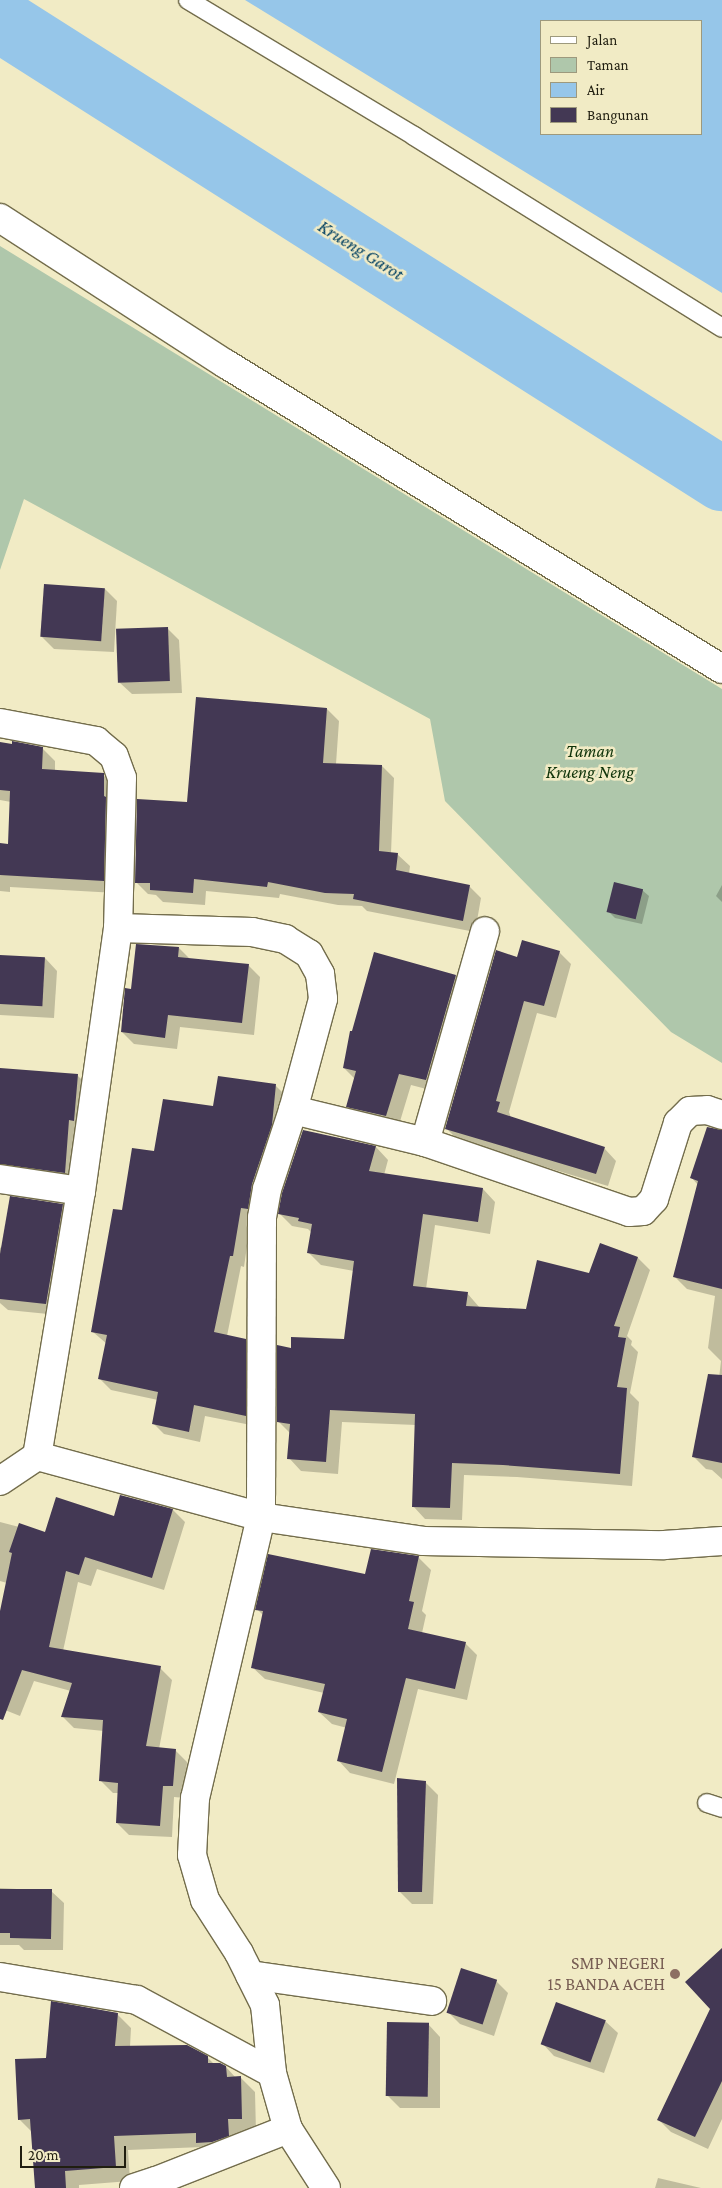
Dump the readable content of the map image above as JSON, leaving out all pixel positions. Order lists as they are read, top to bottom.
{
  "water": ["Krueng Garot"],
  "parks": ["Taman Krueng Neng"],
  "places": ["SMP NEGERI 15 BANDA ACEH"],
  "legend": [
    "Jalan",
    "Taman",
    "Air",
    "Bangunan"
  ],
  "scale_bar": "20 m"
}
